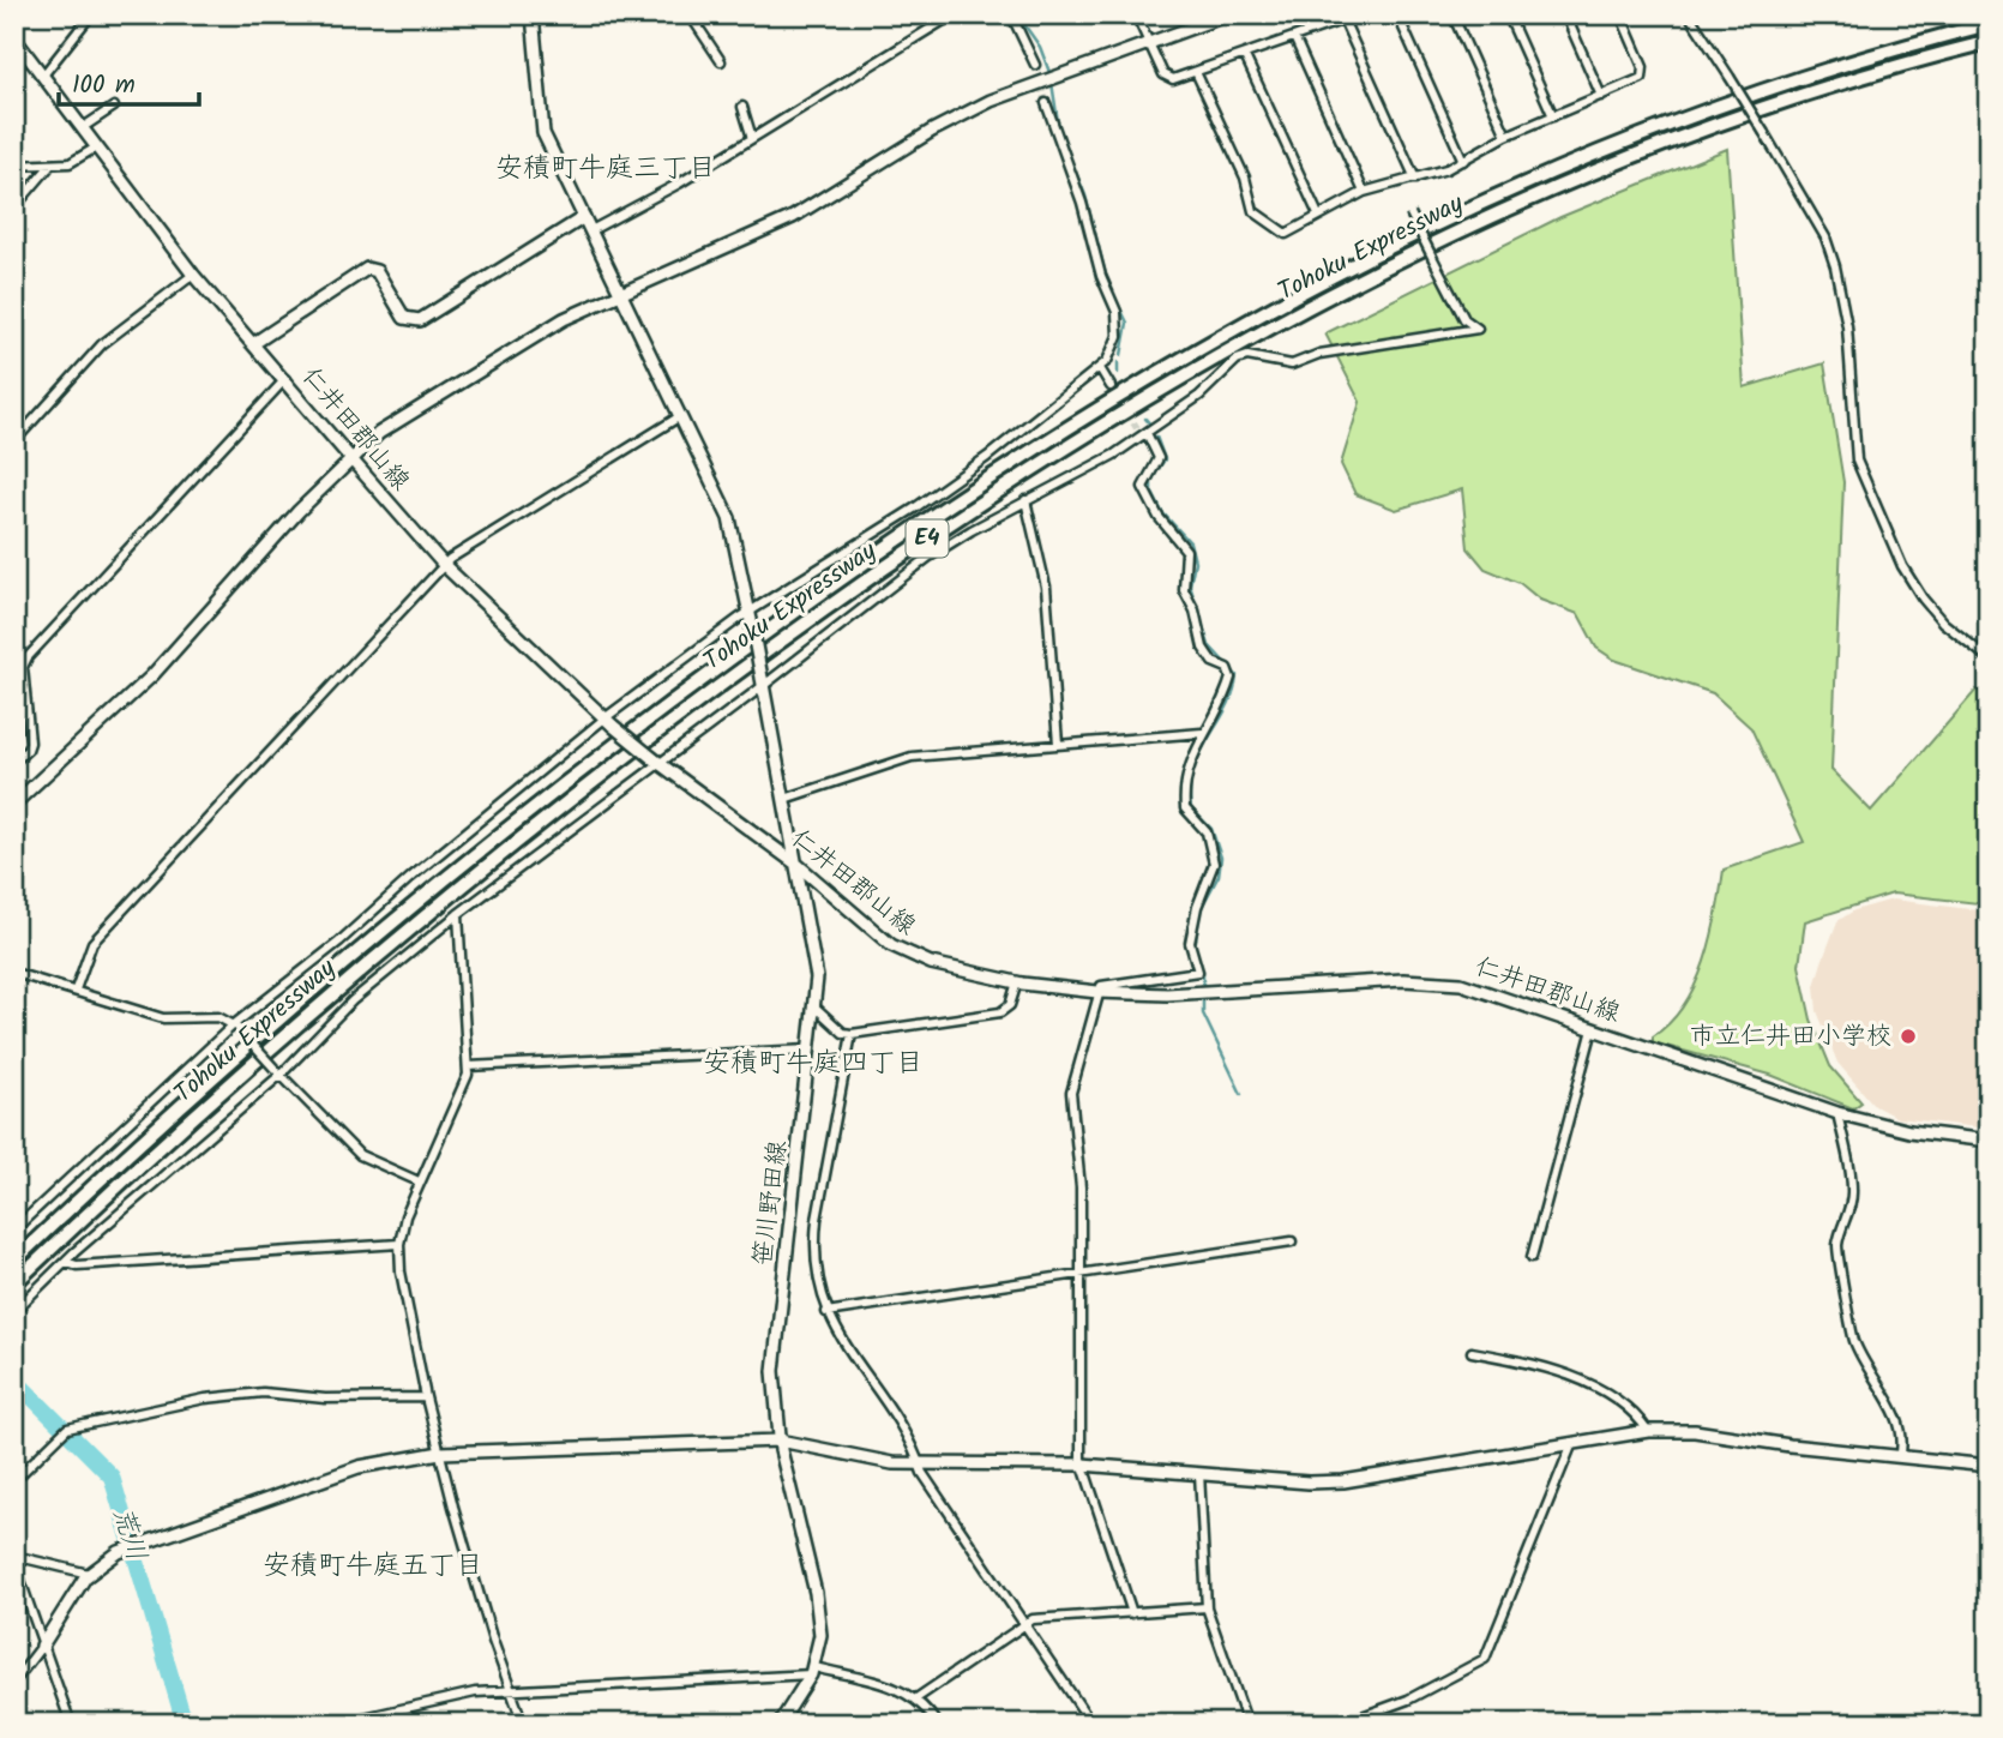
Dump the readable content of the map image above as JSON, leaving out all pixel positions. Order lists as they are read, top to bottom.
{
  "streets": {
    "highway": ["Tohoku Expressway", "E4"],
    "street": ["仁井田郡山線", "笹川野田線"]
  },
  "crossings": [
    ["仁井田郡山線", "笹川野田線"]
  ],
  "districts": ["安積町牛庭三丁目", "安積町牛庭四丁目", "安積町牛庭五丁目"],
  "water": ["荒川"],
  "places": ["市立仁井田小学校"],
  "scale_bar": "100 m"
}
